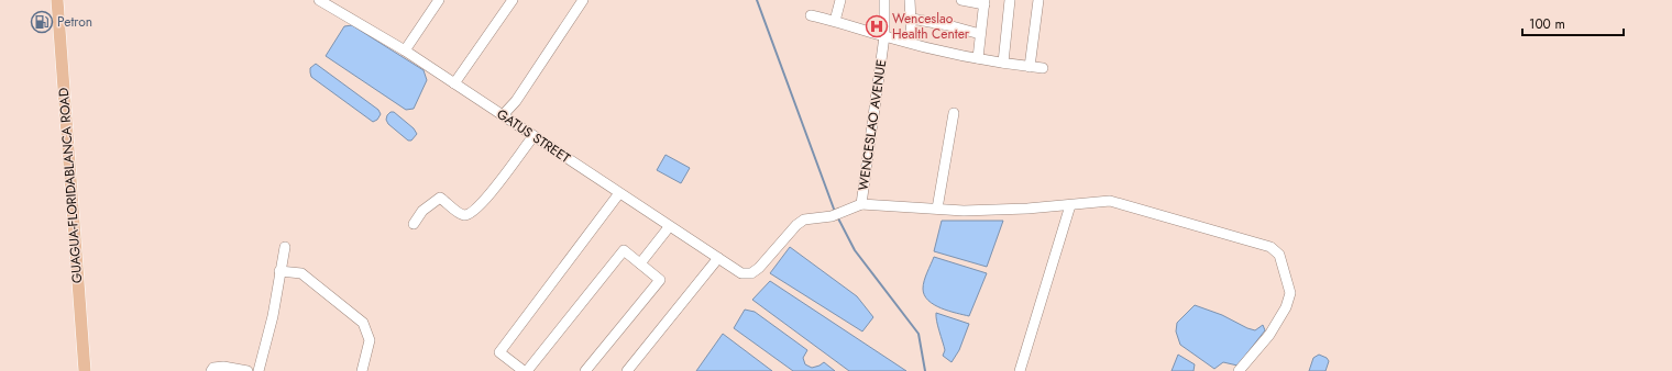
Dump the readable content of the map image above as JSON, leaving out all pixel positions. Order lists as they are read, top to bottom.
{
  "streets": {
    "main road": ["GUAGUA-FLORIDABLANCA ROAD"],
    "street": ["WENCESLAO AVENUE", "GATUS STREET"]
  },
  "crossings": [
    ["WENCESLAO AVENUE", "GATUS STREET"]
  ],
  "places": {
    "fuel station": ["Petron"],
    "hospital": ["Wenceslao Health Center"]
  },
  "scale_bar": "100 m"
}
